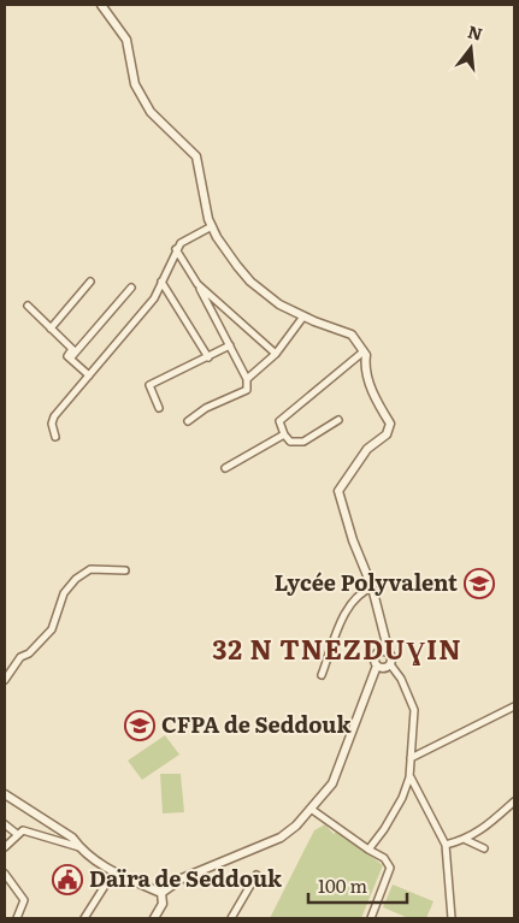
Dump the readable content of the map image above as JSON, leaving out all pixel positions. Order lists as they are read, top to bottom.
{
  "districts": ["32 N TNEZDUƔIN"],
  "places": {
    "school or university": ["Lycée Polyvalent", "CFPA de Seddouk"],
    "public building": ["Daïra de Seddouk"]
  },
  "scale_bar": "100 m",
  "north": "top"
}
